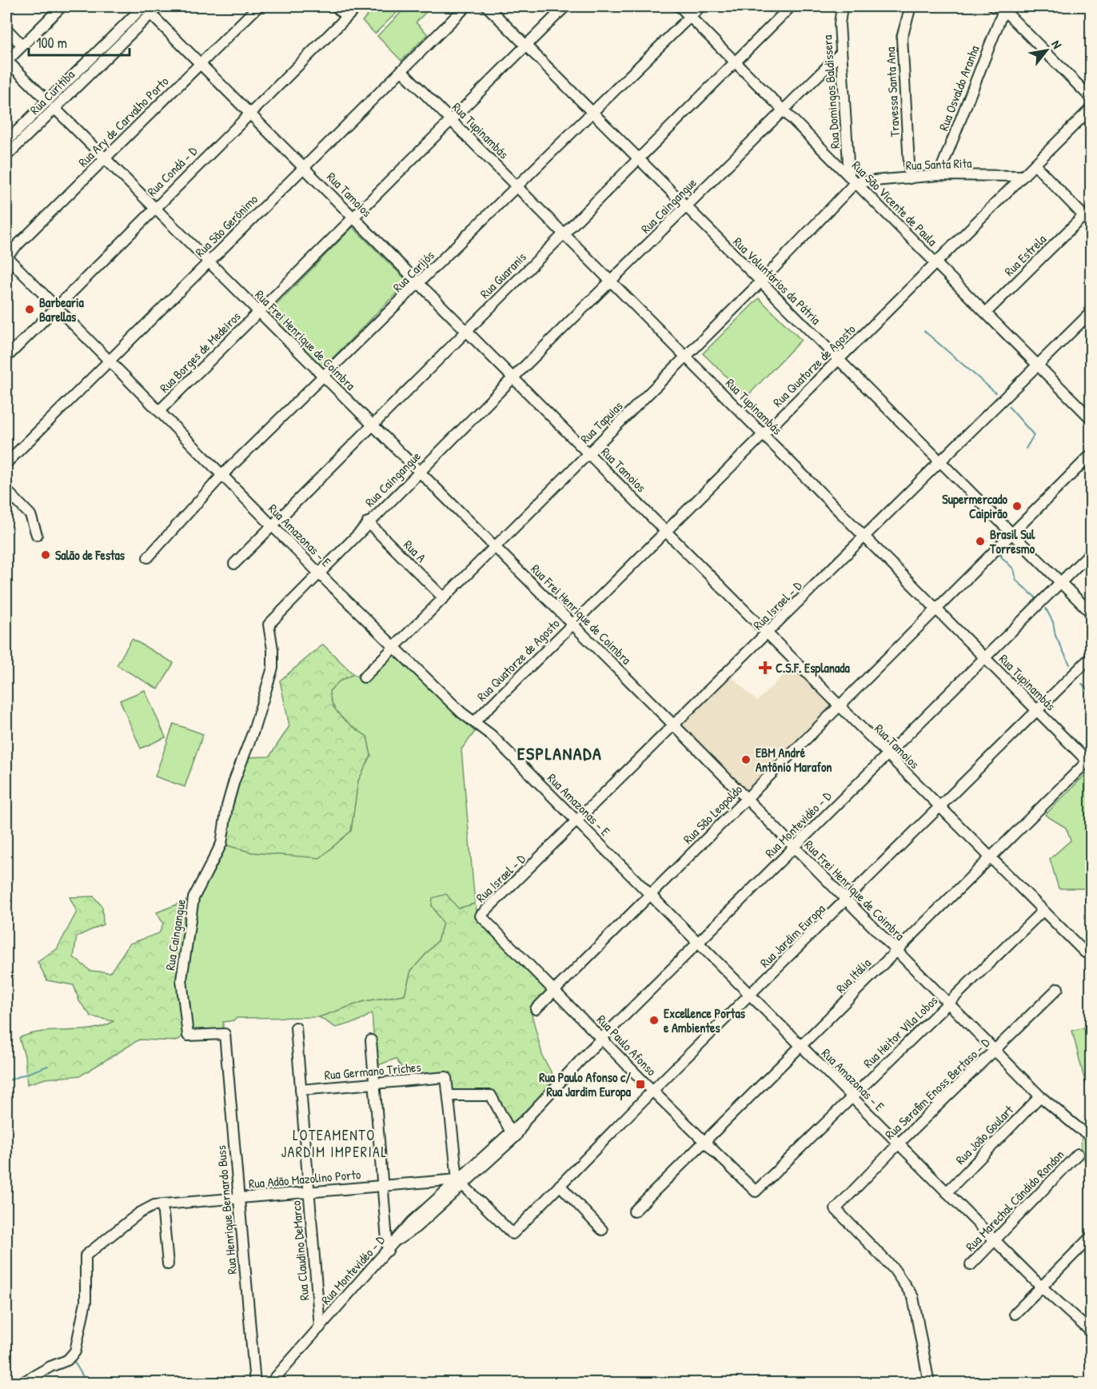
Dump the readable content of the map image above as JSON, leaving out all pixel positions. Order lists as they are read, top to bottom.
{
  "streets": {
    "street": [
      "Rua Osvaldo Aranha",
      "Rua Curitiba",
      "Rua Domingos Baldissera",
      "Travessa Santa Ana",
      "Rua Ary de Carvalho Porto",
      "Rua Tupinambás",
      "Rua Santa Rita",
      "Rua Condá - D",
      "Rua Tamoios",
      "Rua São Vicente de Paula",
      "Rua Caingangue",
      "Rua São Gerônimo",
      "Rua Estrela",
      "Rua Carijós",
      "Rua Guaranis",
      "Rua Voluntários da Pátria",
      "Rua Frei Henrique de Coimbra",
      "Rua Borges de Medeiros",
      "Rua Quatorze de Agosto",
      "Rua Tapuias",
      "Rua Amazonas - E",
      "Rua A",
      "Rua Israel - D",
      "Rua São Leopoldo",
      "Rua Montevidéo - D",
      "Rua Jardim Europa",
      "Rua Itália",
      "Rua Heitor Vila Lobos",
      "Rua Paulo Afonso",
      "Rua Germano Triches",
      "Rua Serafim Enoss Bertaso - D",
      "Rua João Goulart",
      "Rua Adão Mazolino Porto",
      "Rua Marechal Cândido Rondon",
      "Rua Henrique Bernardo Buss",
      "Rua Claudino DeMarco"
    ]
  },
  "crossings": [
    ["Rua Osvaldo Aranha", "Rua Santa Rita"],
    ["Rua Curitiba", "Rua Tamoios"],
    ["Rua Curitiba", "Rua Frei Henrique de Coimbra"],
    ["Rua Domingos Baldissera", "Rua Santa Rita"],
    ["Rua Domingos Baldissera", "Rua São Vicente de Paula"],
    ["Rua Domingos Baldissera", "Rua Caingangue"],
    ["Rua Domingos Baldissera", "Rua Tapuias"],
    ["Travessa Santa Ana", "Rua Santa Rita"],
    ["Rua Ary de Carvalho Porto", "Rua Tamoios"],
    ["Rua Ary de Carvalho Porto", "Rua Frei Henrique de Coimbra"],
    ["Rua Ary de Carvalho Porto", "Rua Amazonas - E"],
    ["Rua Tupinambás", "Rua Caingangue"],
    ["Rua Tupinambás", "Rua São Gerônimo"],
    ["Rua Tupinambás", "Rua Carijós"],
    ["Rua Tupinambás", "Rua Guaranis"],
    ["Rua Tupinambás", "Rua Borges de Medeiros"],
    ["Rua Tupinambás", "Rua Quatorze de Agosto"],
    ["Rua Tupinambás", "Rua Tapuias"],
    ["Rua Tupinambás", "Rua Israel - D"],
    ["Rua Tupinambás", "Rua São Leopoldo"],
    ["Rua Tupinambás", "Rua Montevidéo - D"],
    ["Rua Tupinambás", "Rua Jardim Europa"],
    ["Rua Tupinambás", "Rua Itália"],
    ["Rua Santa Rita", "Rua São Vicente de Paula"],
    ["Rua Santa Rita", "Rua Quatorze de Agosto"],
    ["Rua Santa Rita", "Rua Tapuias"],
    ["Rua Condá - D", "Rua Tamoios"],
    ["Rua Condá - D", "Rua Frei Henrique de Coimbra"],
    ["Rua Condá - D", "Rua Amazonas - E"],
    ["Rua Tamoios", "Rua Caingangue"],
    ["Rua Tamoios", "Rua São Gerônimo"],
    ["Rua Tamoios", "Rua Carijós"],
    ["Rua Tamoios", "Rua Guaranis"],
    ["Rua Tamoios", "Rua Borges de Medeiros"],
    ["Rua Tamoios", "Rua Quatorze de Agosto"],
    ["Rua Tamoios", "Rua Tapuias"],
    ["Rua Tamoios", "Rua Israel - D"],
    ["Rua Tamoios", "Rua São Leopoldo"],
    ["Rua Tamoios", "Rua Montevidéo - D"],
    ["Rua Tamoios", "Rua Jardim Europa"],
    ["Rua Tamoios", "Rua Itália"],
    ["Rua Tamoios", "Rua Heitor Vila Lobos"],
    ["Rua São Vicente de Paula", "Rua Caingangue"],
    ["Rua São Vicente de Paula", "Rua Estrela"],
    ["Rua São Vicente de Paula", "Rua Carijós"],
    ["Rua São Vicente de Paula", "Rua Guaranis"],
    ["Rua São Vicente de Paula", "Rua Quatorze de Agosto"],
    ["Rua São Vicente de Paula", "Rua Tapuias"],
    ["Rua São Vicente de Paula", "Rua Israel - D"],
    ["Rua Caingangue", "Rua Voluntários da Pátria"],
    ["Rua Caingangue", "Rua Frei Henrique de Coimbra"],
    ["Rua Caingangue", "Rua Amazonas - E"],
    ["Rua Caingangue", "Rua A"],
    ["Rua Caingangue", "Rua Henrique Bernardo Buss"],
    ["Rua São Gerônimo", "Rua Frei Henrique de Coimbra"],
    ["Rua São Gerônimo", "Rua Amazonas - E"],
    ["Rua Carijós", "Rua Voluntários da Pátria"],
    ["Rua Carijós", "Rua Frei Henrique de Coimbra"],
    ["Rua Carijós", "Rua Amazonas - E"],
    ["Rua Guaranis", "Rua Voluntários da Pátria"],
    ["Rua Guaranis", "Rua Frei Henrique de Coimbra"],
    ["Rua Guaranis", "Rua Amazonas - E"],
    ["Rua Voluntários da Pátria", "Rua Borges de Medeiros"],
    ["Rua Voluntários da Pátria", "Rua Quatorze de Agosto"],
    ["Rua Voluntários da Pátria", "Rua Tapuias"],
    ["Rua Voluntários da Pátria", "Rua Israel - D"],
    ["Rua Voluntários da Pátria", "Rua São Leopoldo"],
    ["Rua Voluntários da Pátria", "Rua Montevidéo - D"],
    ["Rua Frei Henrique de Coimbra", "Rua Borges de Medeiros"],
    ["Rua Frei Henrique de Coimbra", "Rua Quatorze de Agosto"],
    ["Rua Frei Henrique de Coimbra", "Rua Tapuias"],
    ["Rua Frei Henrique de Coimbra", "Rua Israel - D"],
    ["Rua Frei Henrique de Coimbra", "Rua São Leopoldo"],
    ["Rua Frei Henrique de Coimbra", "Rua Montevidéo - D"],
    ["Rua Frei Henrique de Coimbra", "Rua Jardim Europa"],
    ["Rua Frei Henrique de Coimbra", "Rua Itália"],
    ["Rua Frei Henrique de Coimbra", "Rua Heitor Vila Lobos"],
    ["Rua Frei Henrique de Coimbra", "Rua Serafim Enoss Bertaso - D"],
    ["Rua Frei Henrique de Coimbra", "Rua João Goulart"],
    ["Rua Borges de Medeiros", "Rua Amazonas - E"],
    ["Rua Quatorze de Agosto", "Rua Amazonas - E"],
    ["Rua Tapuias", "Rua Amazonas - E"],
    ["Rua Tapuias", "Rua A"],
    ["Rua Amazonas - E", "Rua Israel - D"],
    ["Rua Amazonas - E", "Rua São Leopoldo"],
    ["Rua Amazonas - E", "Rua Montevidéo - D"],
    ["Rua Amazonas - E", "Rua Jardim Europa"],
    ["Rua Amazonas - E", "Rua Itália"],
    ["Rua Amazonas - E", "Rua Heitor Vila Lobos"],
    ["Rua Amazonas - E", "Rua Serafim Enoss Bertaso - D"],
    ["Rua Amazonas - E", "Rua João Goulart"],
    ["Rua Amazonas - E", "Rua Marechal Cândido Rondon"],
    ["Rua Israel - D", "Rua Paulo Afonso"],
    ["Rua São Leopoldo", "Rua Paulo Afonso"],
    ["Rua Montevidéo - D", "Rua Jardim Europa"],
    ["Rua Montevidéo - D", "Rua Paulo Afonso"],
    ["Rua Montevidéo - D", "Rua Adão Mazolino Porto"],
    ["Rua Montevidéo - D", "Rua Claudino DeMarco"],
    ["Rua Jardim Europa", "Rua Paulo Afonso"],
    ["Rua Jardim Europa", "Rua Adão Mazolino Porto"],
    ["Rua Itália", "Rua Paulo Afonso"],
    ["Rua Heitor Vila Lobos", "Rua Paulo Afonso"],
    ["Rua Germano Triches", "Rua Claudino DeMarco"],
    ["Rua Adão Mazolino Porto", "Rua Henrique Bernardo Buss"],
    ["Rua Adão Mazolino Porto", "Rua Claudino DeMarco"]
  ],
  "districts": ["ESPLANADA", "LOTEAMENTO JARDIM IMPERIAL"],
  "places": {
    "other": [
      "Barbearia Barellas",
      "Supermercado Caipirão",
      "Brasil Sul Torresmo",
      "Salão de Festas",
      "EBM André Antônio Marafon",
      "Excellence Portas e Ambientes"
    ],
    "health": ["C.S.F. Esplanada"],
    "transit": ["Rua Paulo Afonso c/ Rua Jardim Europa"]
  },
  "scale_bar": "100 m",
  "north": "top right"
}
